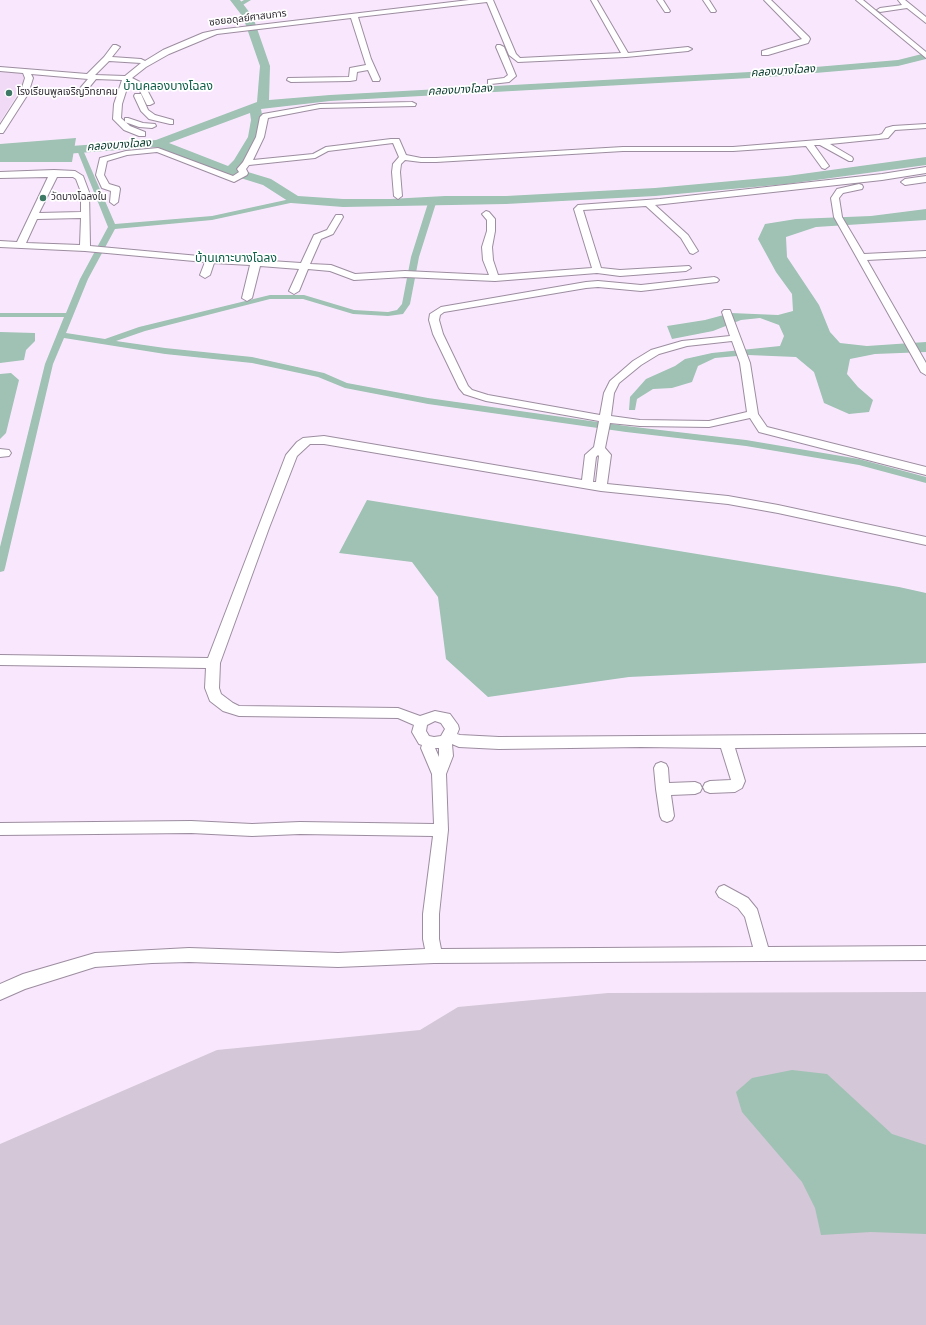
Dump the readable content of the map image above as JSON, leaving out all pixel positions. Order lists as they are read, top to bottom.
{
  "streets": {
    "street": ["ซอยอดุลย์ศาสนการ"]
  },
  "districts": ["บ้านคลองบางโฉลง", "บ้านเกาะบางโฉลง"],
  "water": ["คลองบางโฉลง"],
  "places": ["โรงเรียนพูลเจริญวิทยาคม", "วัดบางโฉลงใน"]
}
